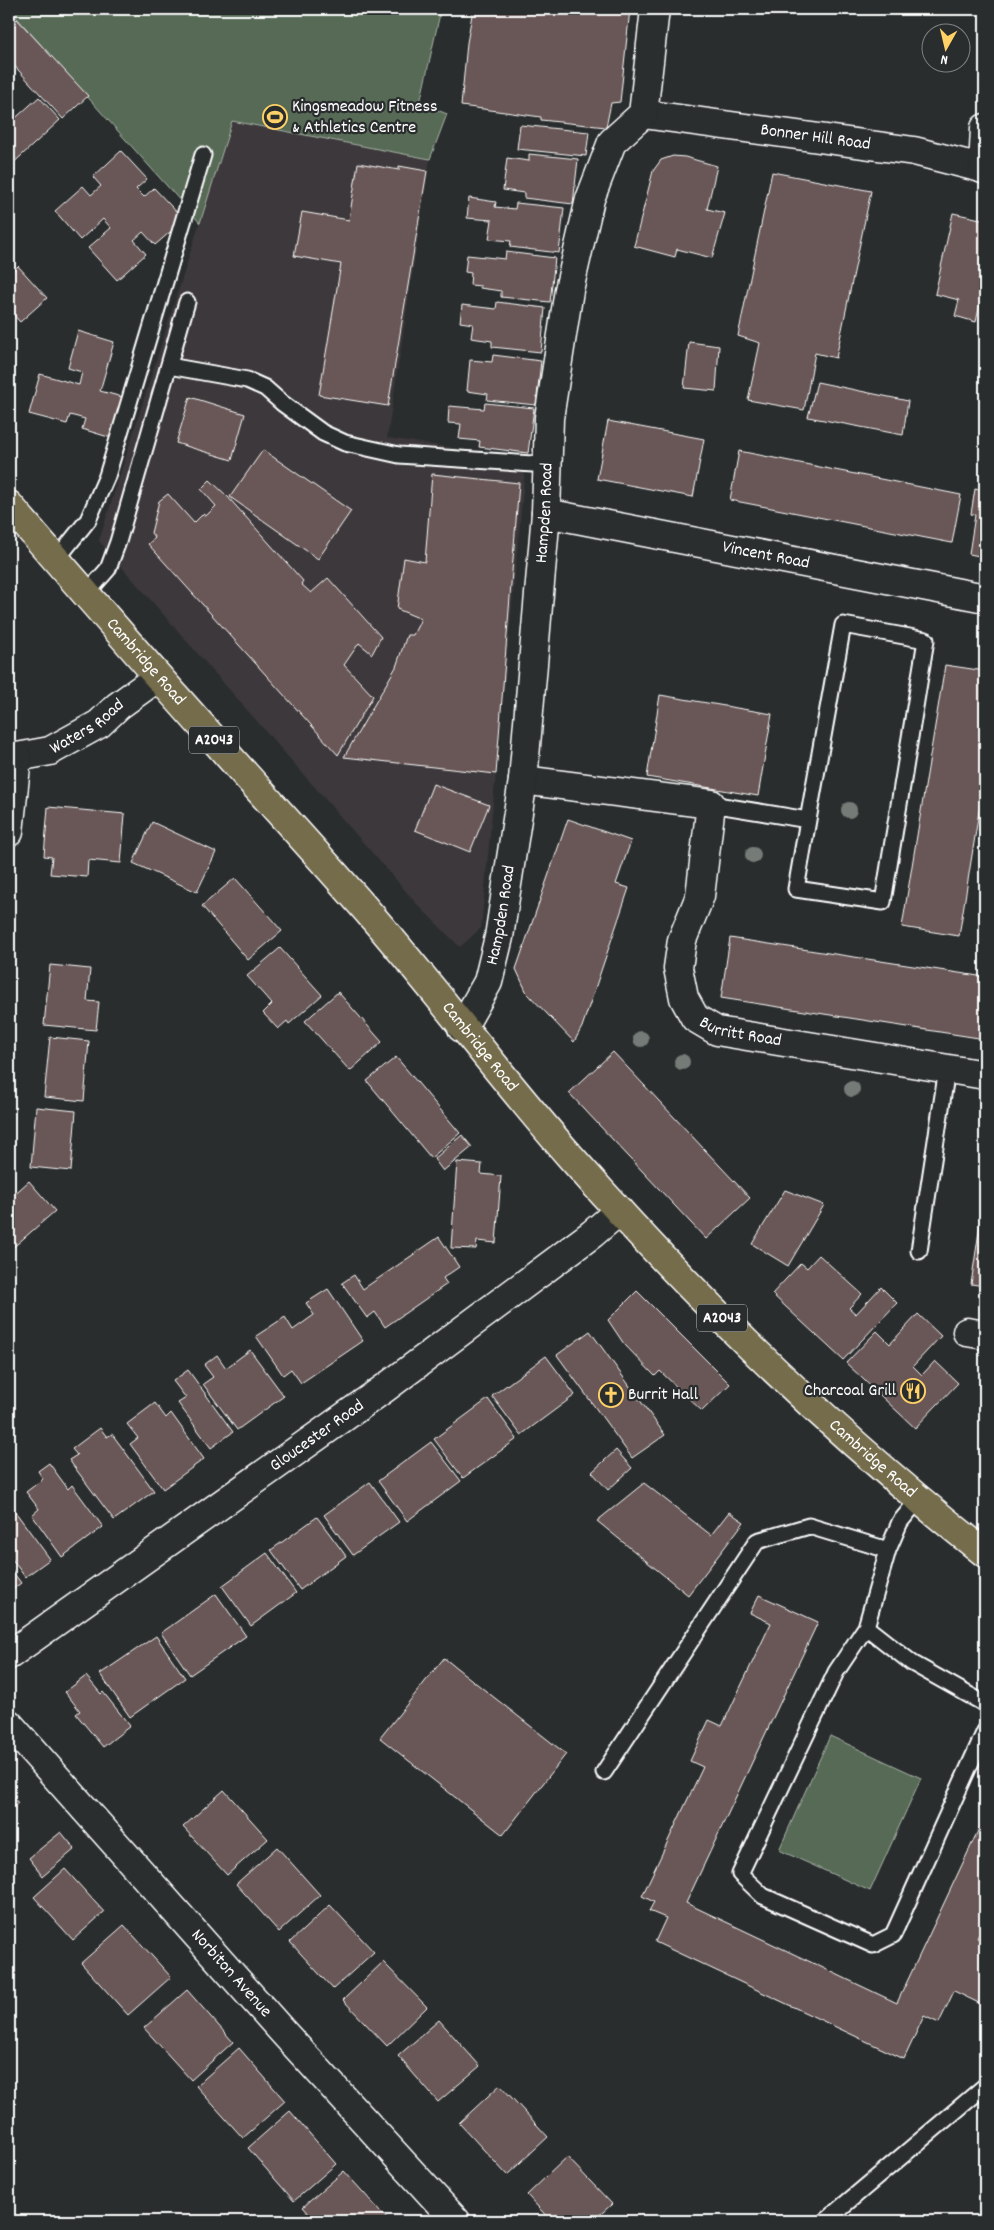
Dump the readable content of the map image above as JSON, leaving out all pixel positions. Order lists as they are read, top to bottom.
{
  "streets": {
    "main road": ["Cambridge Road", "A2043"],
    "street": [
      "Bonner Hill Road",
      "Hampden Road",
      "Vincent Road",
      "Waters Road",
      "Burritt Road",
      "Gloucester Road",
      "Norbiton Avenue"
    ]
  },
  "crossings": [
    ["Bonner Hill Road", "Hampden Road"],
    ["Hampden Road", "Vincent Road"],
    ["Hampden Road", "Cambridge Road"],
    ["Cambridge Road", "Waters Road"],
    ["Cambridge Road", "Gloucester Road"]
  ],
  "places": {
    "sports": ["Kingsmeadow Fitness & Athletics Centre"],
    "restaurant": ["Charcoal Grill"],
    "church": ["Burrit Hall"]
  },
  "north": "bottom"
}
